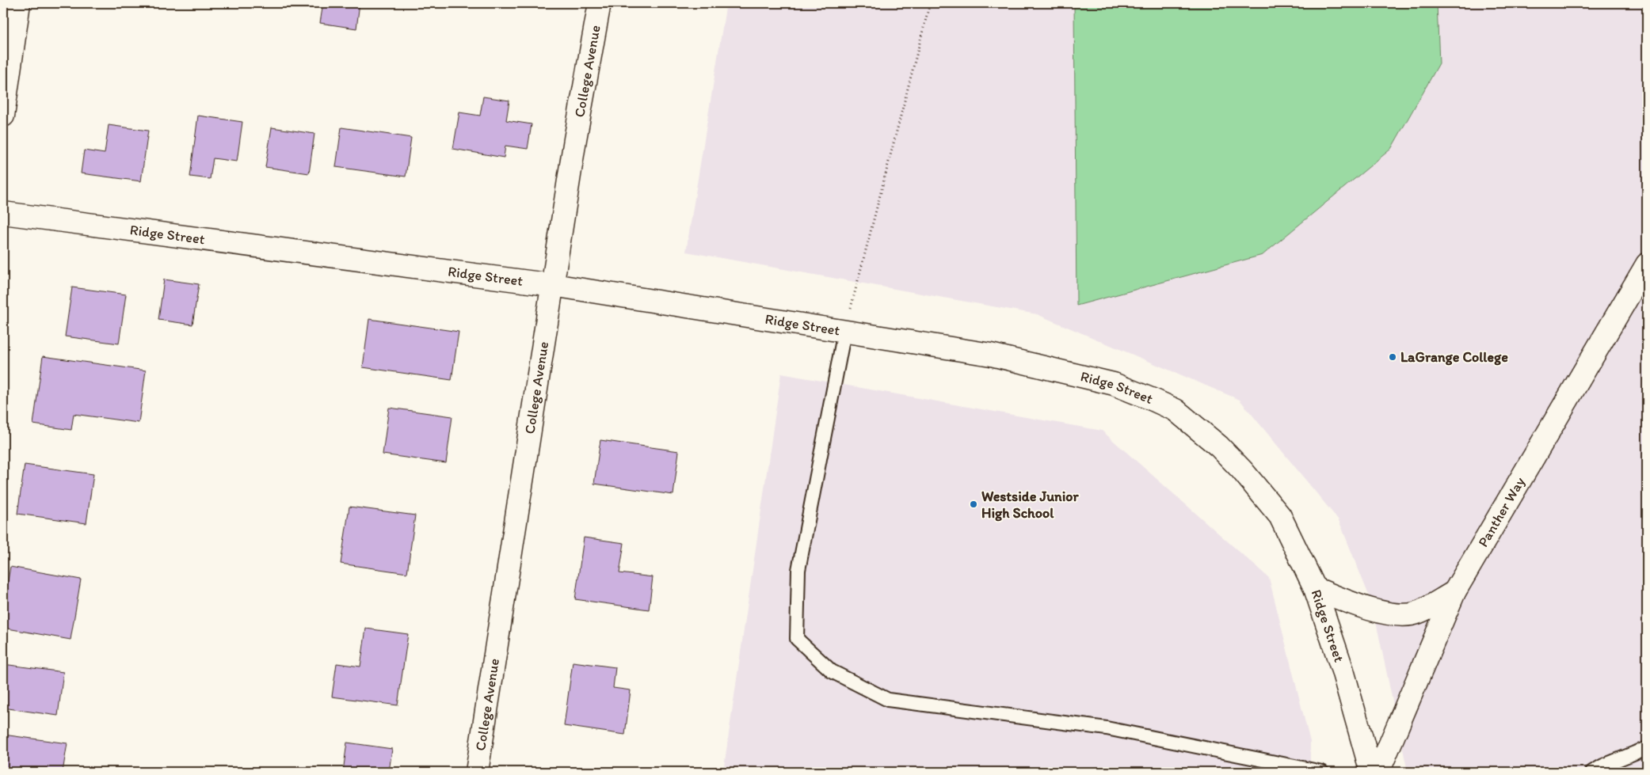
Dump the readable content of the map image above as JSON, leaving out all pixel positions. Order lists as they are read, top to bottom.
{
  "streets": {
    "street": ["College Avenue", "Ridge Street", "Panther Way"]
  },
  "crossings": [
    ["College Avenue", "Ridge Street"]
  ],
  "places": ["LaGrange College", "Westside Junior High School"]
}
